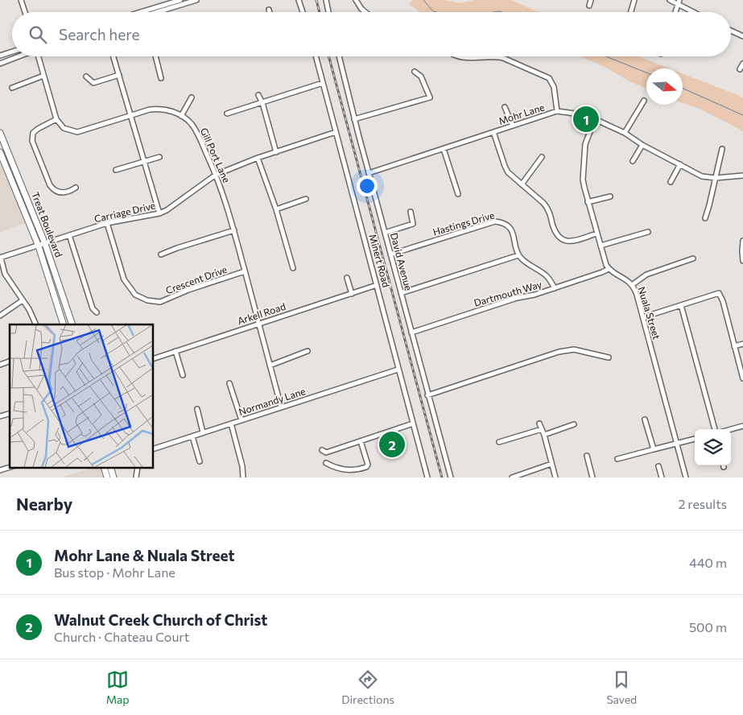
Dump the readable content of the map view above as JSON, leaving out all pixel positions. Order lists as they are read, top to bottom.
{
  "streets": {
    "main road": ["Treat Boulevard"],
    "street": [
      "Mohr Lane",
      "Gill Port Lane",
      "Carriage Drive",
      "Hastings Drive",
      "Minert Road",
      "David Avenue",
      "Crescent Drive",
      "Dartmouth Way",
      "Nuala Street",
      "Arkell Road",
      "Normandy Lane"
    ]
  },
  "crossings": [
    ["Mohr Lane", "David Avenue"],
    ["Gill Port Lane", "Carriage Drive"],
    ["Gill Port Lane", "Crescent Drive"],
    ["Gill Port Lane", "Arkell Road"],
    ["Gill Port Lane", "Normandy Lane"],
    ["Carriage Drive", "Treat Boulevard"],
    ["Carriage Drive", "Minert Road"],
    ["Carriage Drive", "Crescent Drive"],
    ["Hastings Drive", "David Avenue"],
    ["Minert Road", "Arkell Road"],
    ["Minert Road", "Normandy Lane"],
    ["David Avenue", "Dartmouth Way"],
    ["Dartmouth Way", "Nuala Street"]
  ],
  "north": "right",
  "page": {
    "search": "Search here",
    "pins": ["1", "2"],
    "heading": ["Nearby", "2 results"],
    "list": [
      {
        "mark": "1",
        "name": "Mohr Lane & Nuala Street",
        "note": "Bus stop · Mohr Lane",
        "value": "440 m"
      },
      {
        "mark": "2",
        "name": "Walnut Creek Church of Christ",
        "note": "Church · Chateau Court",
        "value": "500 m"
      }
    ],
    "nav": ["Map", "Directions", "Saved"]
  }
}
